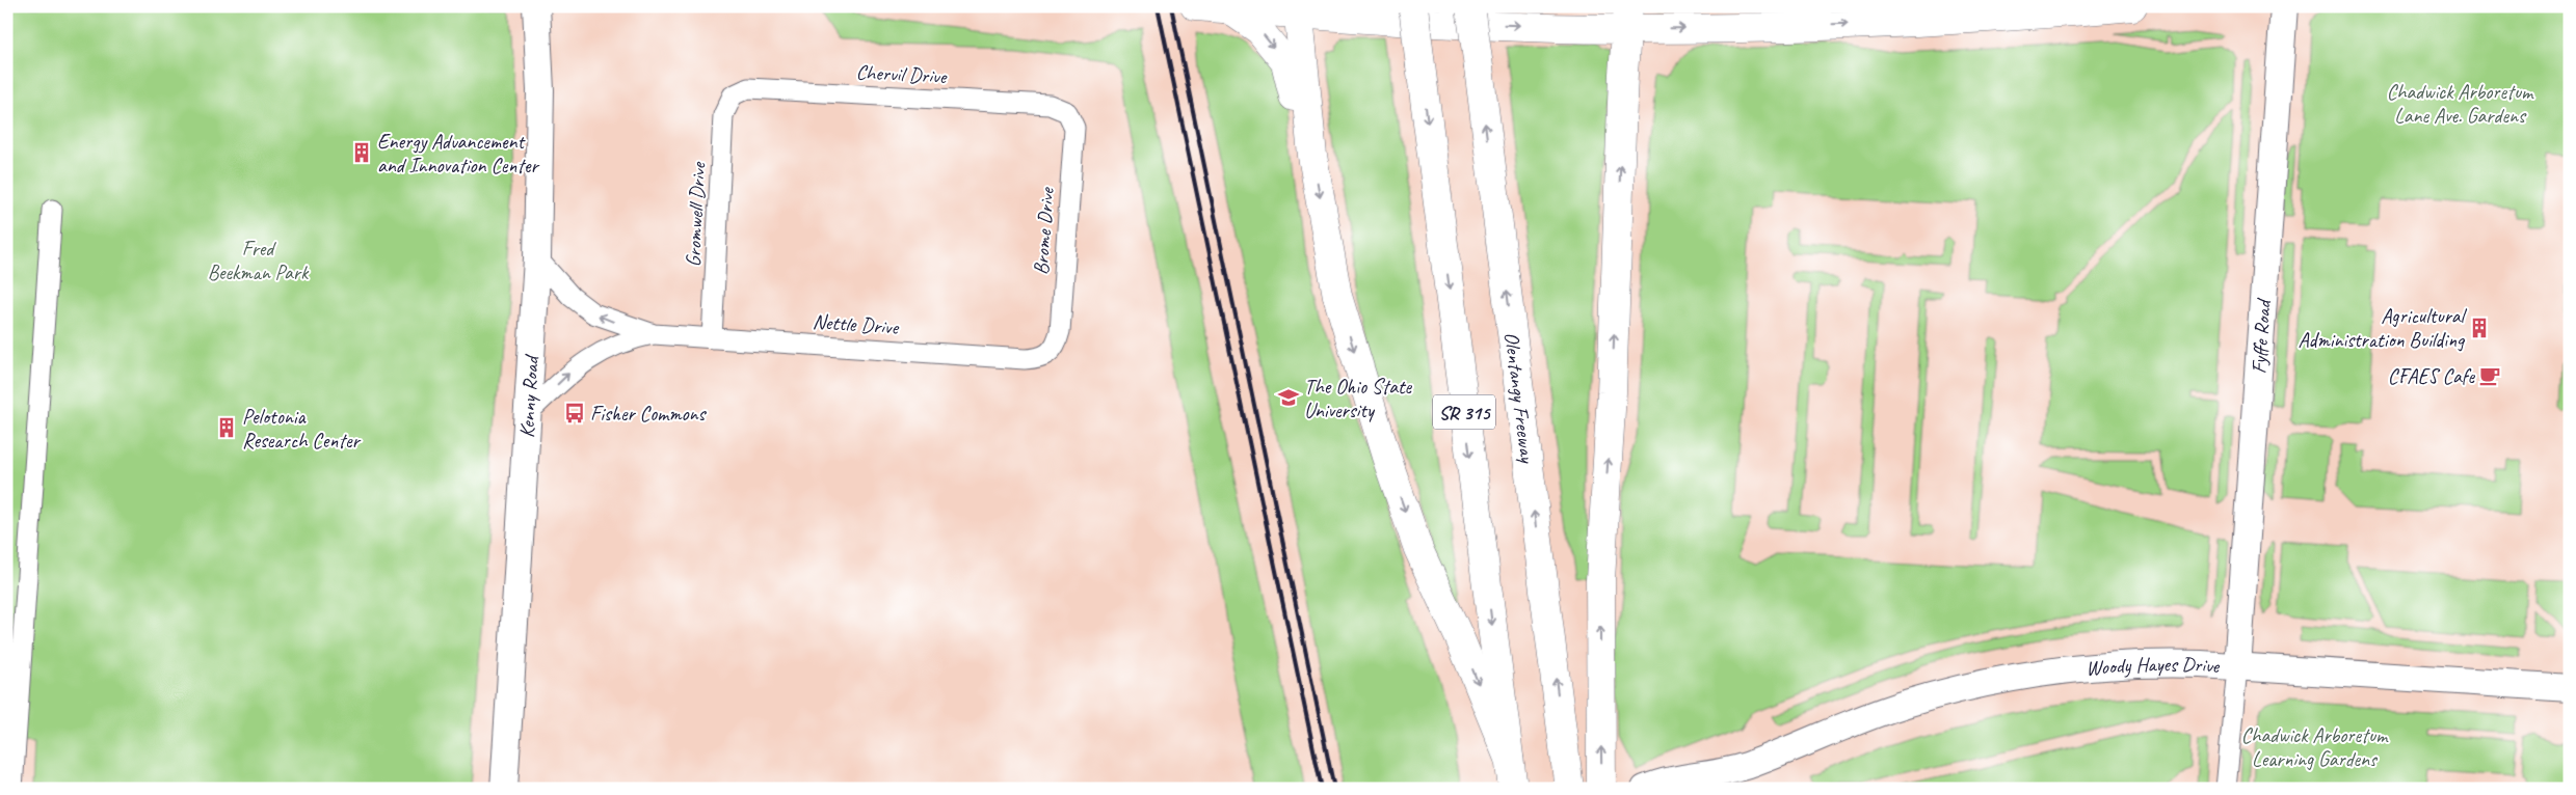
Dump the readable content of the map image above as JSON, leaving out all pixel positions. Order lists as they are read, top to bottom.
{
  "streets": {
    "main road": ["Olentangy Freeway", "SR 315"],
    "street": [
      "Chervil Drive",
      "Gromwell Drive",
      "Brome Drive",
      "Nettle Drive",
      "Fyffe Road",
      "Kenny Road",
      "Woody Hayes Drive"
    ]
  },
  "crossings": [
    ["Chervil Drive", "Gromwell Drive"],
    ["Chervil Drive", "Brome Drive"],
    ["Gromwell Drive", "Nettle Drive"],
    ["Brome Drive", "Nettle Drive"],
    ["Nettle Drive", "Kenny Road"],
    ["Fyffe Road", "Woody Hayes Drive"]
  ],
  "parks": ["Chadwick Arboretum Lane Ave. Gardens", "Fred Beekman Park", "Chadwick Arboretum Learning Gardens"],
  "places": {
    "building": ["Energy Advancement and Innovation Center", "Agricultural Administration Building", "Pelotonia Research Center"],
    "cafe": ["CFAES Cafe"],
    "school or university": ["The Ohio State University"],
    "bus stop": ["Fisher Commons"]
  }
}
